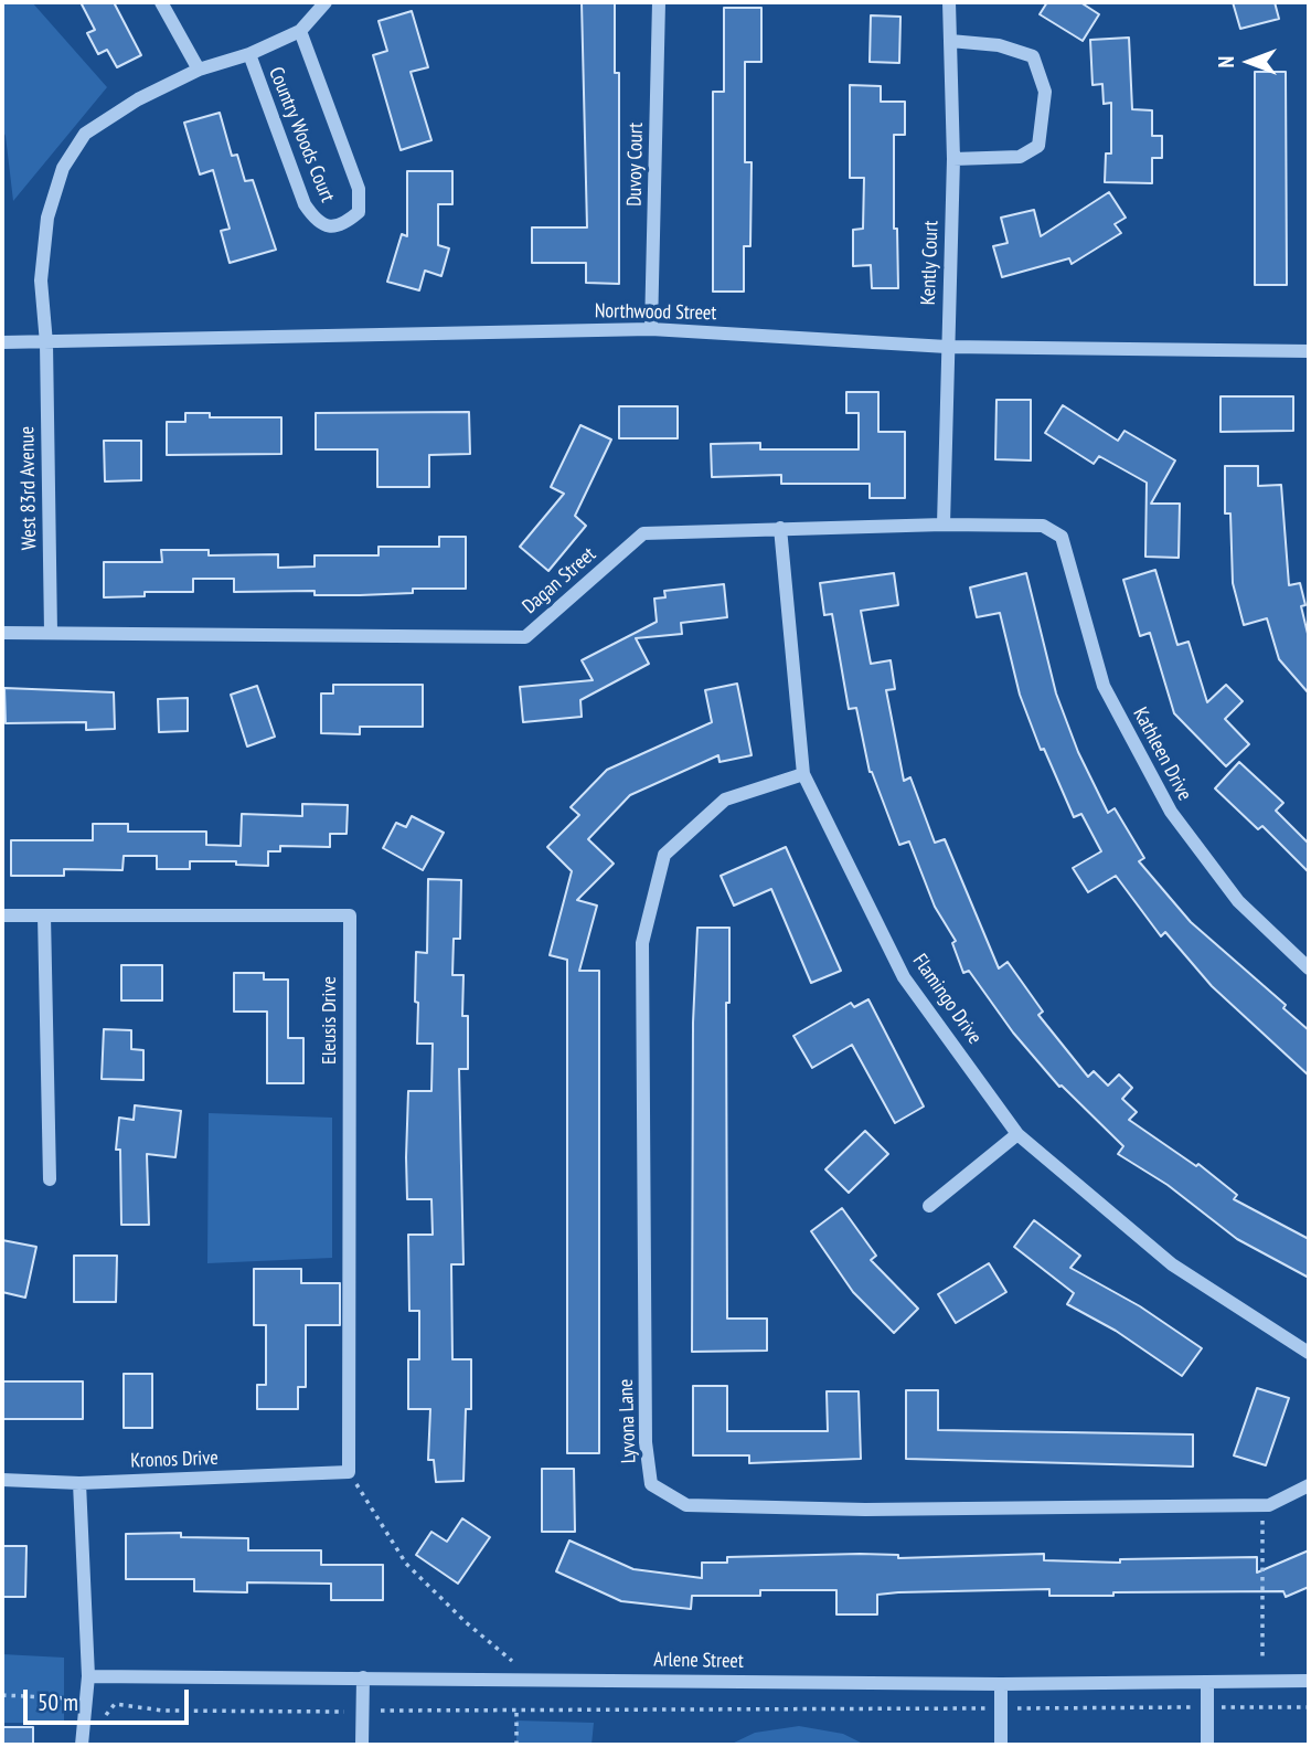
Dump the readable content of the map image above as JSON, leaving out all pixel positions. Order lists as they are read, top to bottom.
{
  "streets": {
    "street": [
      "Country Woods Court",
      "Duvoy Court",
      "Kently Court",
      "Northwood Street",
      "West 83rd Avenue",
      "Dagan Street",
      "Kathleen Drive",
      "Flamingo Drive",
      "Eleusis Drive",
      "Lyvona Lane",
      "Kronos Drive",
      "Arlene Street"
    ]
  },
  "crossings": [
    ["Country Woods Court", "West 83rd Avenue"],
    ["Duvoy Court", "Northwood Street"],
    ["Kently Court", "Northwood Street"],
    ["Kently Court", "Dagan Street"],
    ["Northwood Street", "West 83rd Avenue"],
    ["West 83rd Avenue", "Dagan Street"],
    ["Dagan Street", "Kathleen Drive"],
    ["Dagan Street", "Flamingo Drive"],
    ["Flamingo Drive", "Lyvona Lane"],
    ["Eleusis Drive", "Kronos Drive"]
  ],
  "scale_bar": "50 m",
  "north": "left"
}
